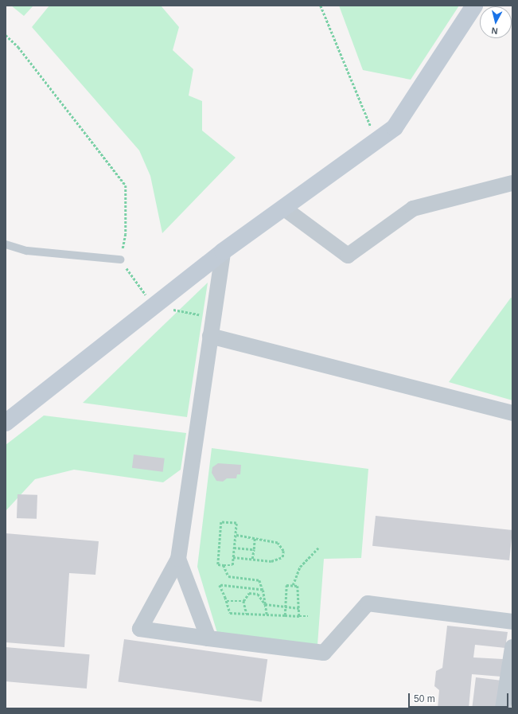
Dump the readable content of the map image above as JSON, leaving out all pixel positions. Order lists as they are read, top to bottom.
{
  "scale_bar": "50 m",
  "north": "bottom"
}
